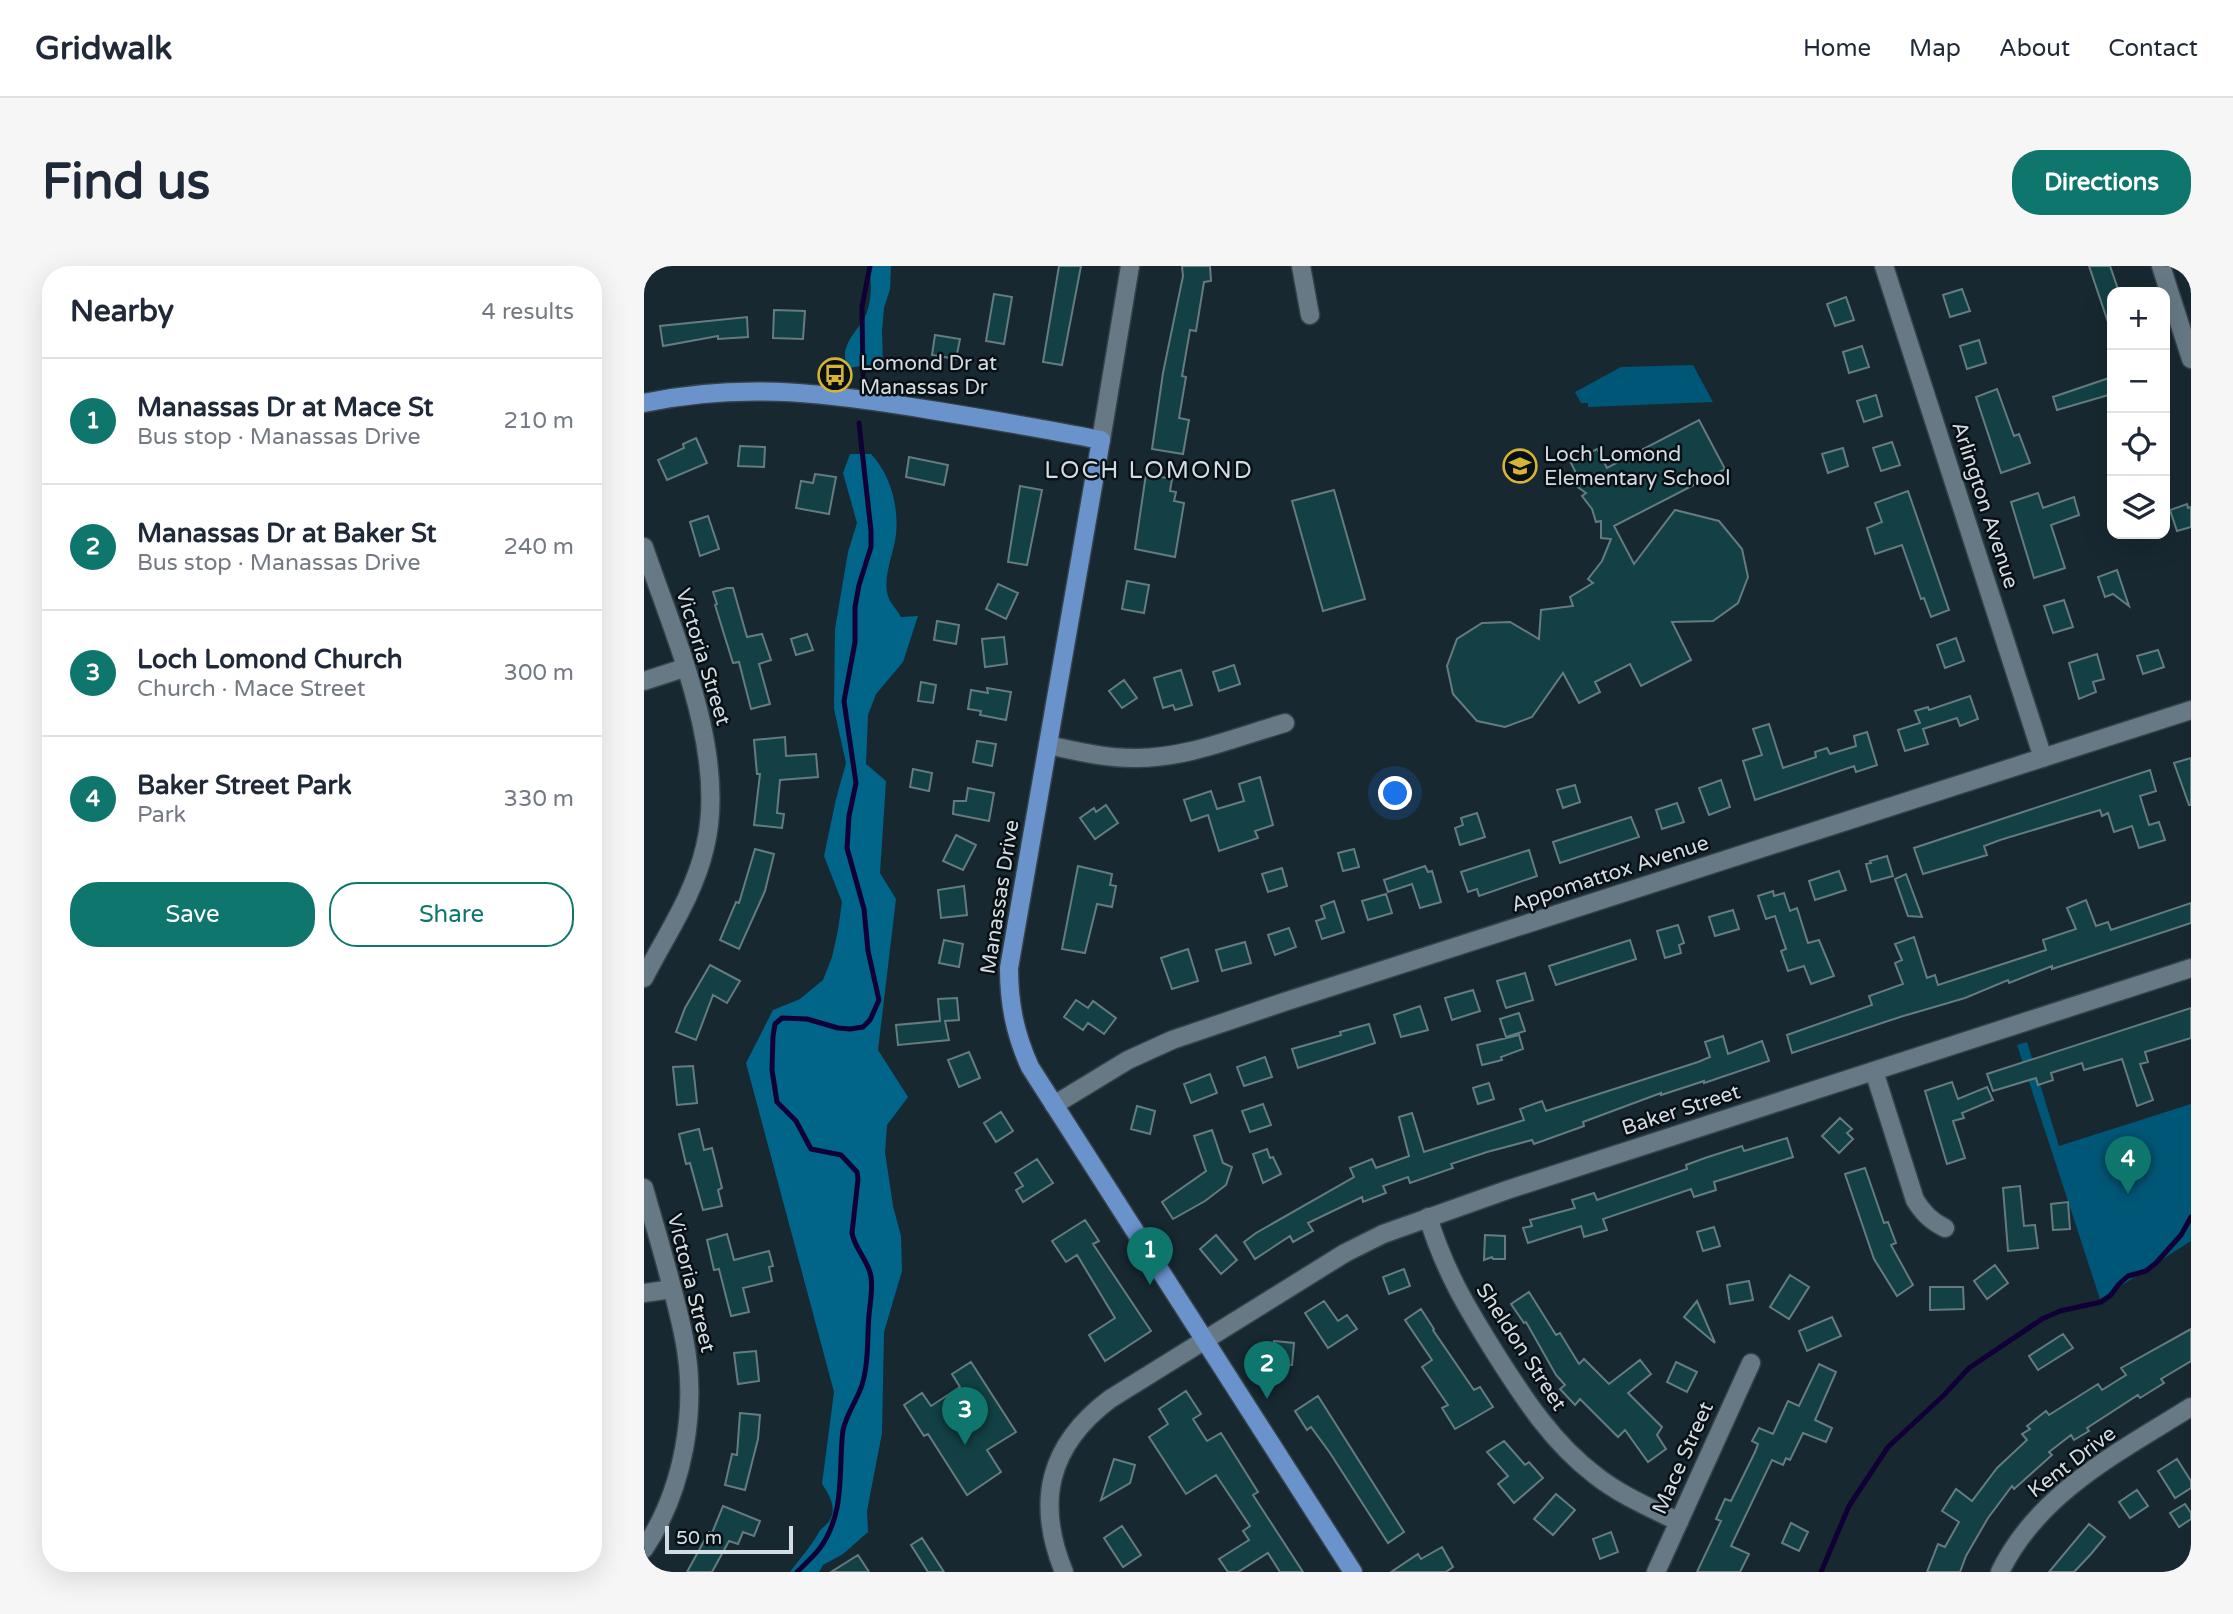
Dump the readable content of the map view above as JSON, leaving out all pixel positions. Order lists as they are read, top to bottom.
{
  "streets": {
    "main road": ["Manassas Drive"],
    "street": [
      "Arlington Avenue",
      "Victoria Street",
      "Appomattox Avenue",
      "Baker Street",
      "Sheldon Street",
      "Mace Street",
      "Kent Drive"
    ]
  },
  "crossings": [
    ["Arlington Avenue", "Appomattox Avenue"],
    ["Appomattox Avenue", "Manassas Drive"],
    ["Manassas Drive", "Baker Street"],
    ["Baker Street", "Sheldon Street"],
    ["Sheldon Street", "Mace Street"]
  ],
  "districts": ["LOCH LOMOND"],
  "places": {
    "bus stop": ["Lomond Dr at Manassas Dr"],
    "school or university": ["Loch Lomond Elementary School"]
  },
  "scale_bar": "50 m",
  "page": {
    "header": "Gridwalk",
    "nav": [
      "Home",
      "Map",
      "About",
      "Contact"
    ],
    "buttons": [
      "Directions",
      ["Save", "Share"]
    ],
    "title": "Find us",
    "heading": ["Nearby", "4 results"],
    "map_buttons": ["+", "−"],
    "list": [
      {
        "mark": "1",
        "name": "Manassas Dr at Mace St",
        "note": "Bus stop · Manassas Drive",
        "value": "210 m"
      },
      {
        "mark": "2",
        "name": "Manassas Dr at Baker St",
        "note": "Bus stop · Manassas Drive",
        "value": "240 m"
      },
      {
        "mark": "3",
        "name": "Loch Lomond Church",
        "note": "Church · Mace Street",
        "value": "300 m"
      },
      {
        "mark": "4",
        "name": "Baker Street Park",
        "note": "Park",
        "value": "330 m"
      }
    ],
    "pins": [
      "4",
      "1",
      "2",
      "3"
    ],
    "scale": "50 m"
  }
}
